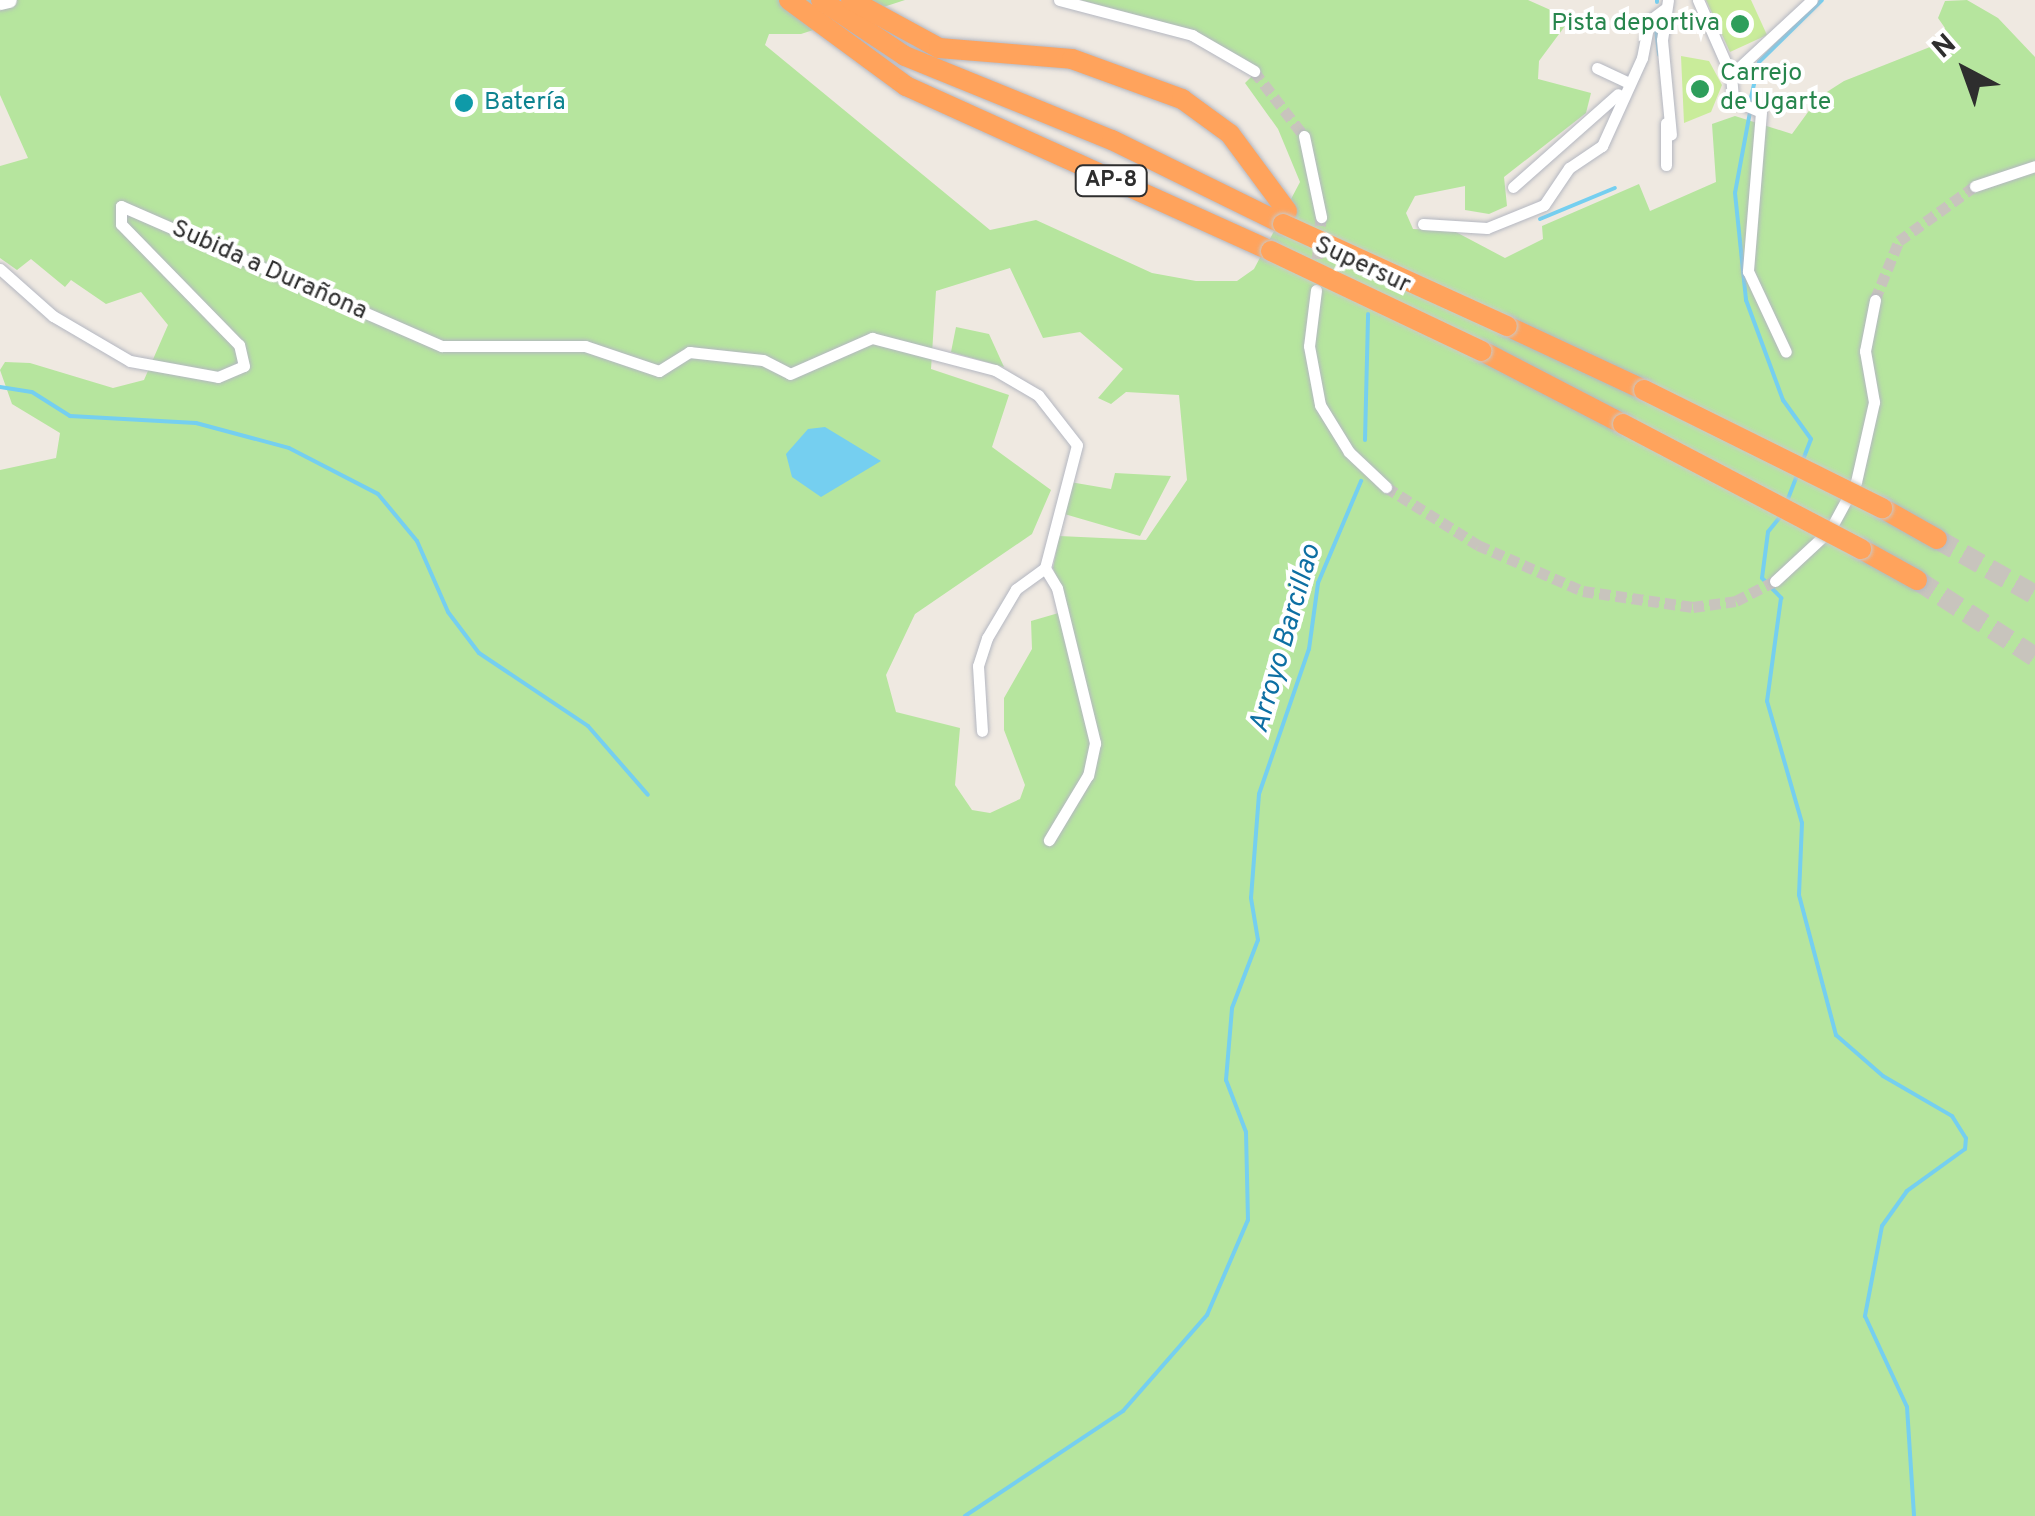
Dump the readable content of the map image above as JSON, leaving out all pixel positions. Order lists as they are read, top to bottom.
{
  "streets": {
    "highway": ["AP-8", "Supersur"],
    "street": ["Subida a Durañona"]
  },
  "water": ["Arroyo Barcillao"],
  "places": ["Pista deportiva", "Carrejo de Ugarte", "Batería"],
  "north": "top left"
}
